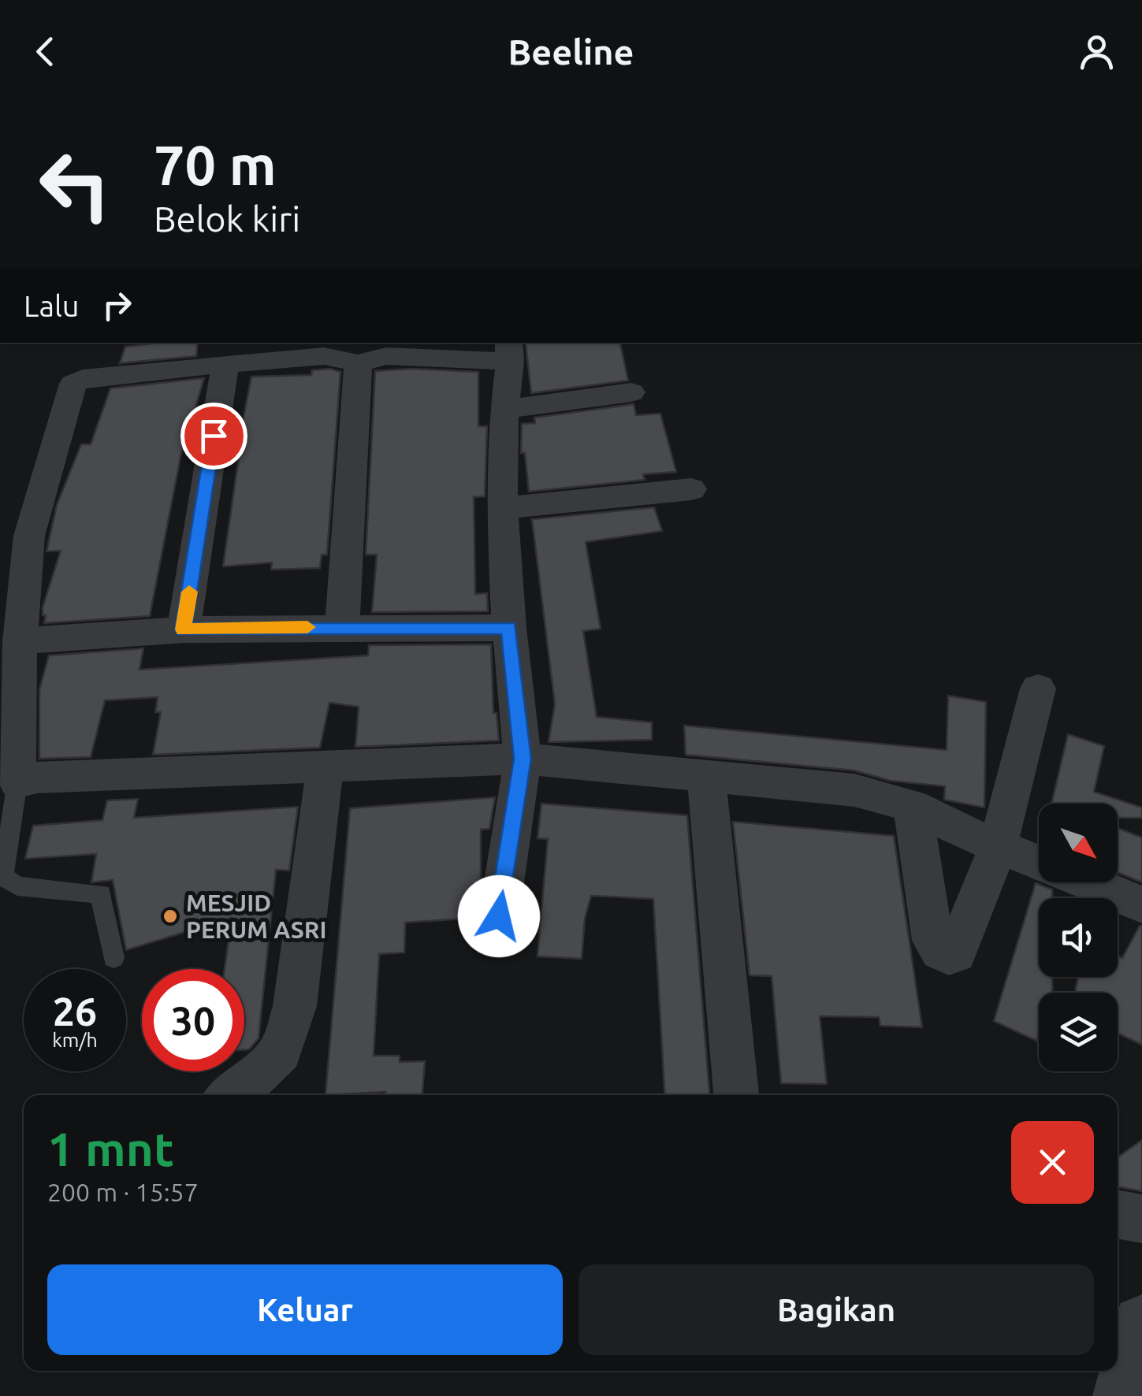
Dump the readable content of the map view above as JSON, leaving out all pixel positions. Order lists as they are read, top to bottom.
{
  "places": ["MESJID PERUM ASRI"],
  "north": "bottom right",
  "page": {
    "header": "Beeline",
    "turn": ["70 m", "Belok kiri"],
    "then": "Lalu",
    "speed": "26 km/h",
    "limit": "30",
    "heading": ["1 mnt", "200 m · 15:57"],
    "buttons": ["Keluar", "Bagikan"]
  }
}
